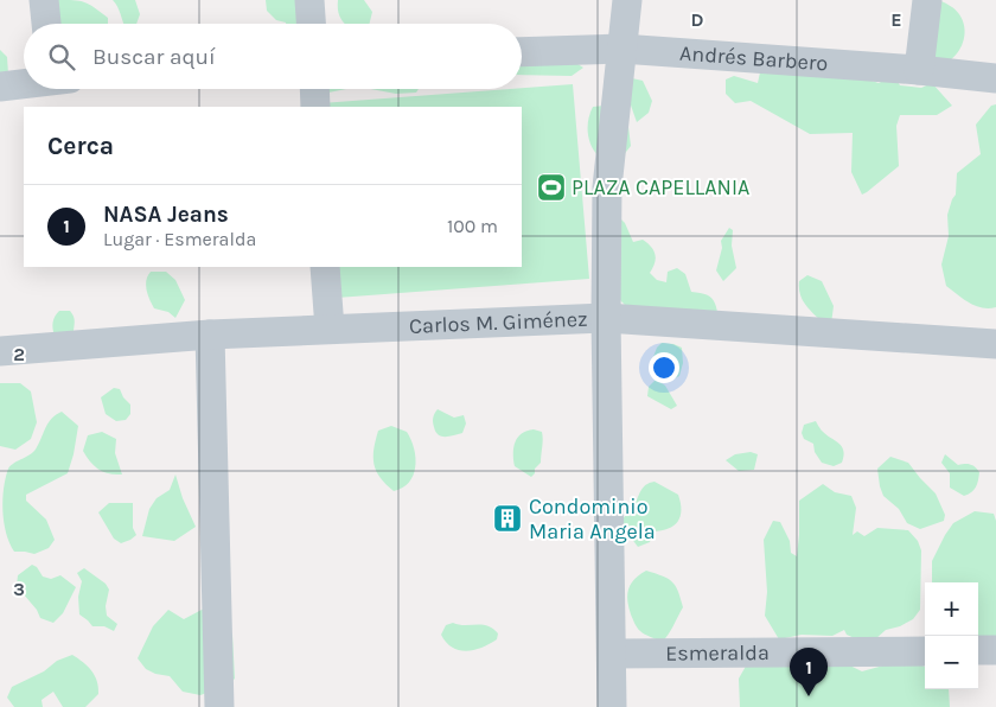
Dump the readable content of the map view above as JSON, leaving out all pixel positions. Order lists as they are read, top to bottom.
{
  "streets": {
    "street": ["Andrés Barbero", "Carlos M. Giménez", "Esmeralda"]
  },
  "places": {
    "sports": ["PLAZA CAPELLANIA"],
    "building": ["Condominio Maria Angela"]
  },
  "page": {
    "search": "Buscar aquí",
    "heading": "Cerca",
    "list": [
      {
        "mark": "1",
        "name": "NASA Jeans",
        "note": "Lugar · Esmeralda",
        "value": "100 m"
      }
    ],
    "map_buttons": ["+", "−"],
    "pins": "1"
  },
  "grid": {
    "columns": ["D", "E"],
    "rows": ["2", "3"]
  }
}
